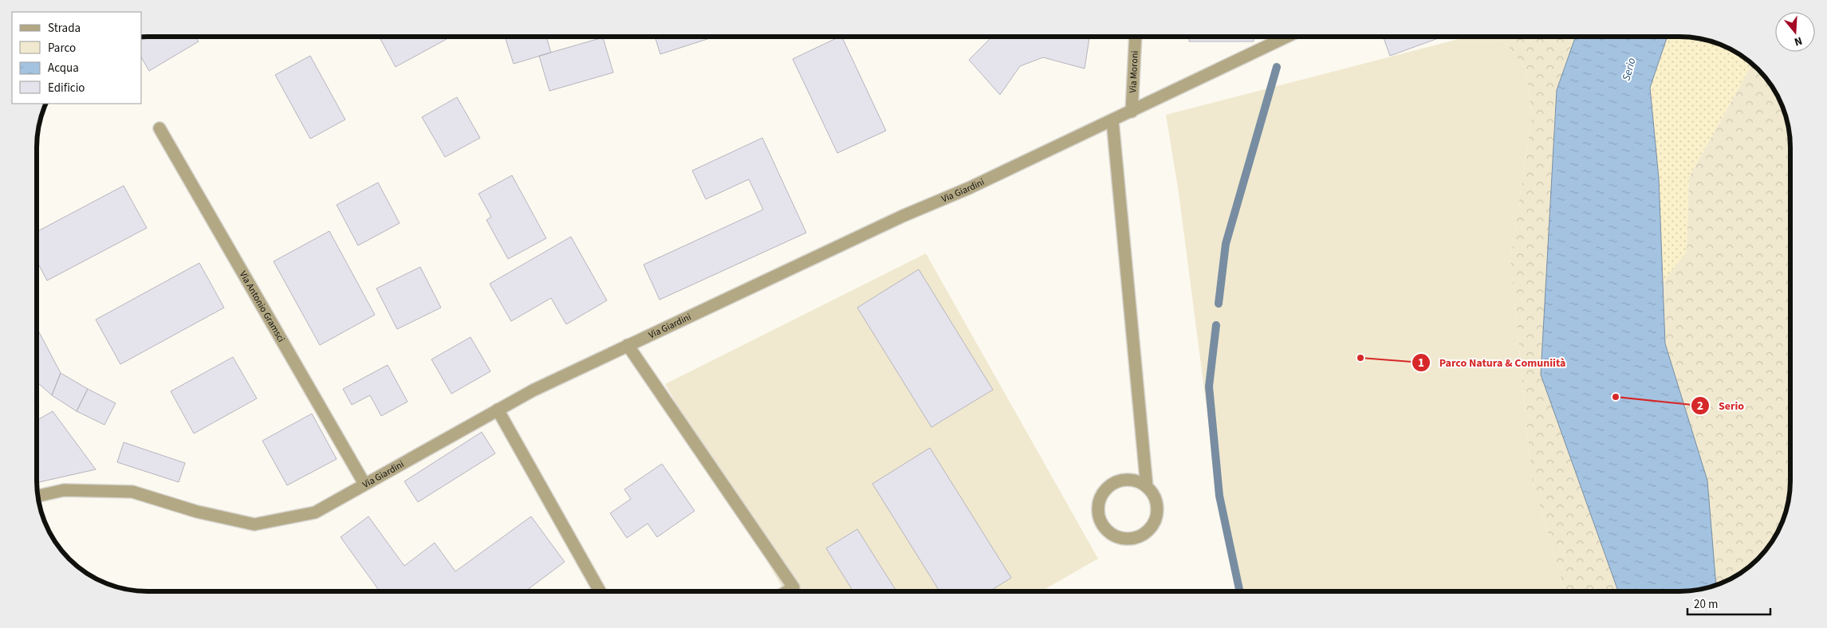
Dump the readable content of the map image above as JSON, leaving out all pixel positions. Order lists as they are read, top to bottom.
{
  "streets": {
    "street": ["Via Moroni", "Via Giardini", "Via Antonio Gramsci"]
  },
  "crossings": [
    ["Via Moroni", "Via Giardini"],
    ["Via Giardini", "Via Antonio Gramsci"]
  ],
  "water": ["Serio"],
  "places": ["Parco Natura & Comuniità", "Serio"],
  "legend": [
    "Strada",
    "Parco",
    "Acqua",
    "Edificio"
  ],
  "scale_bar": "20 m",
  "north": "bottom"
}
